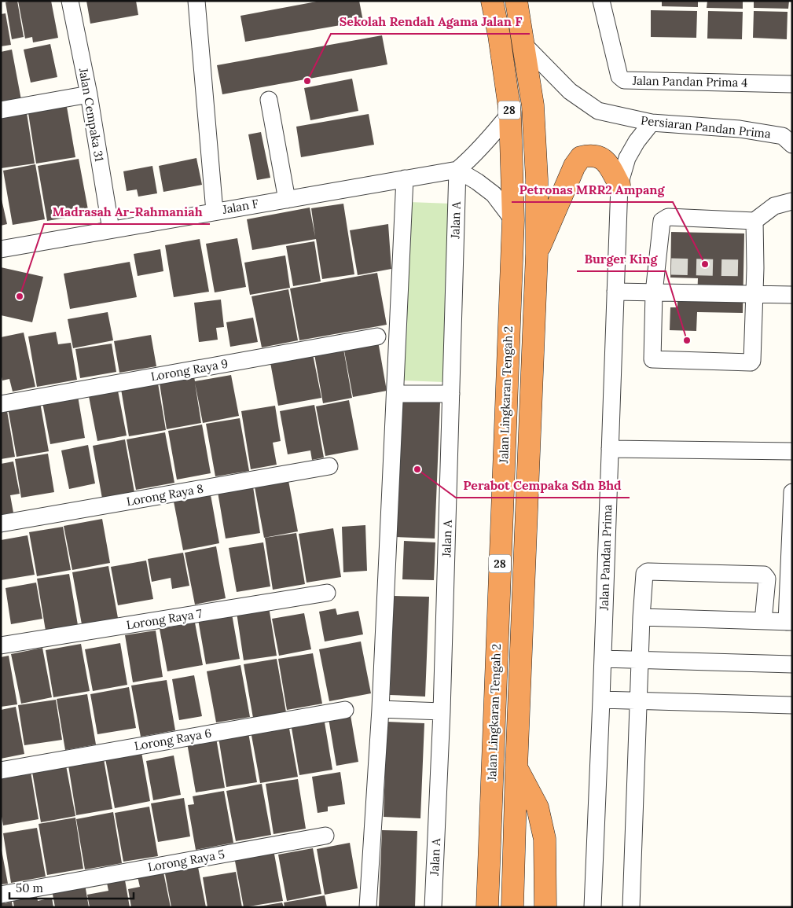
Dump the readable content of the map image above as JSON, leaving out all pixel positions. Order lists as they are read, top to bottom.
{
  "streets": {
    "highway": ["28", "Jalan Lingkaran Tengah 2"],
    "street": [
      "Jalan Pandan Prima 4",
      "Jalan Cempaka 31",
      "Persiaran Pandan Prima",
      "Jalan F",
      "Jalan A",
      "Lorong Raya 9",
      "Lorong Raya 8",
      "Jalan Pandan Prima",
      "Lorong Raya 7",
      "Lorong Raya 6",
      "Lorong Raya 5"
    ]
  },
  "crossings": [
    ["Jalan Cempaka 31", "Jalan F"],
    ["Persiaran Pandan Prima", "Jalan Lingkaran Tengah 2"],
    ["Persiaran Pandan Prima", "Jalan Pandan Prima"],
    ["Jalan F", "Jalan A"]
  ],
  "places": [
    "Sekolah Rendah Agama Jalan F",
    "Petronas MRR2 Ampang",
    "Madrasah Ar-Rahmaniah",
    "Burger King",
    "Perabot Cempaka Sdn Bhd"
  ],
  "scale_bar": "50 m"
}
